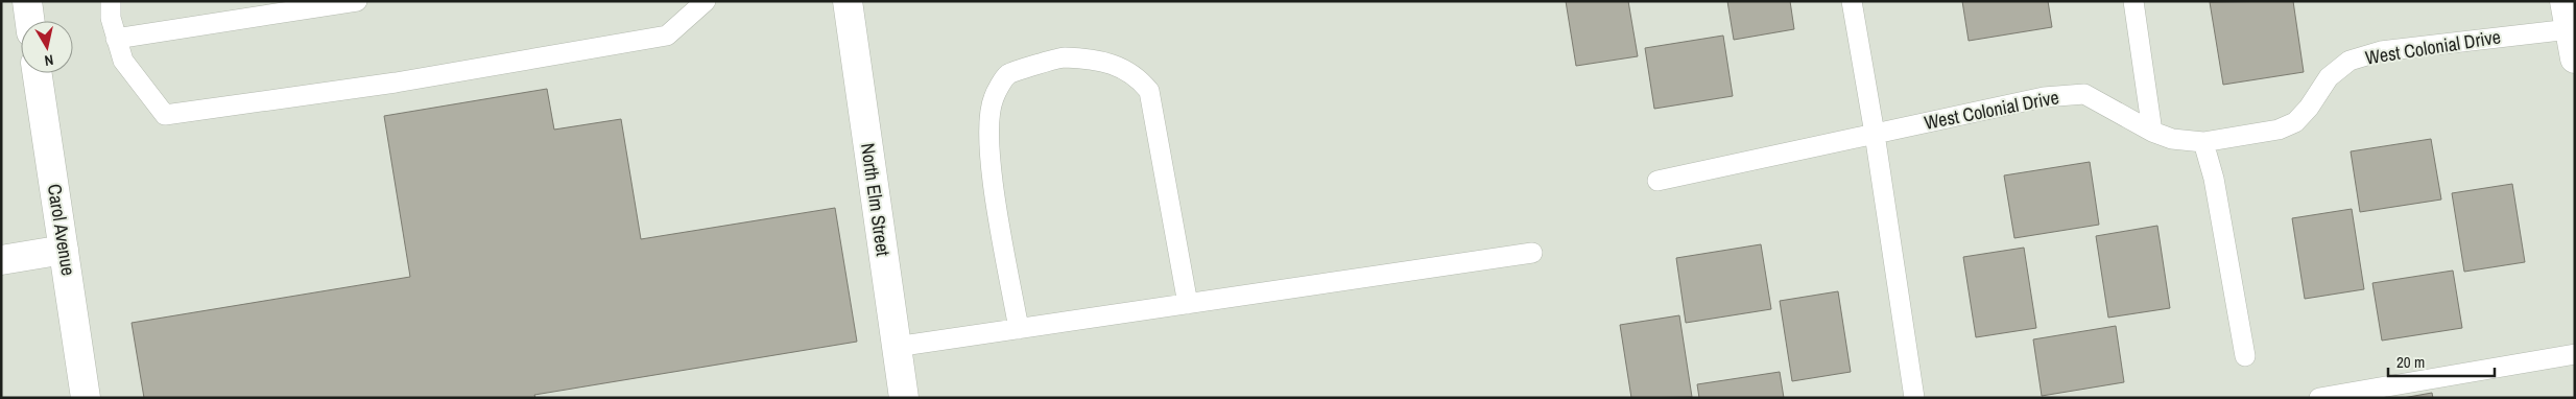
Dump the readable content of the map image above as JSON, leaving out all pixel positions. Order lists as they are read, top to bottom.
{
  "streets": {
    "street": ["North Elm Street", "Carol Avenue"],
    "lane": ["West Colonial Drive"]
  },
  "scale_bar": "20 m",
  "north": "bottom"
}
